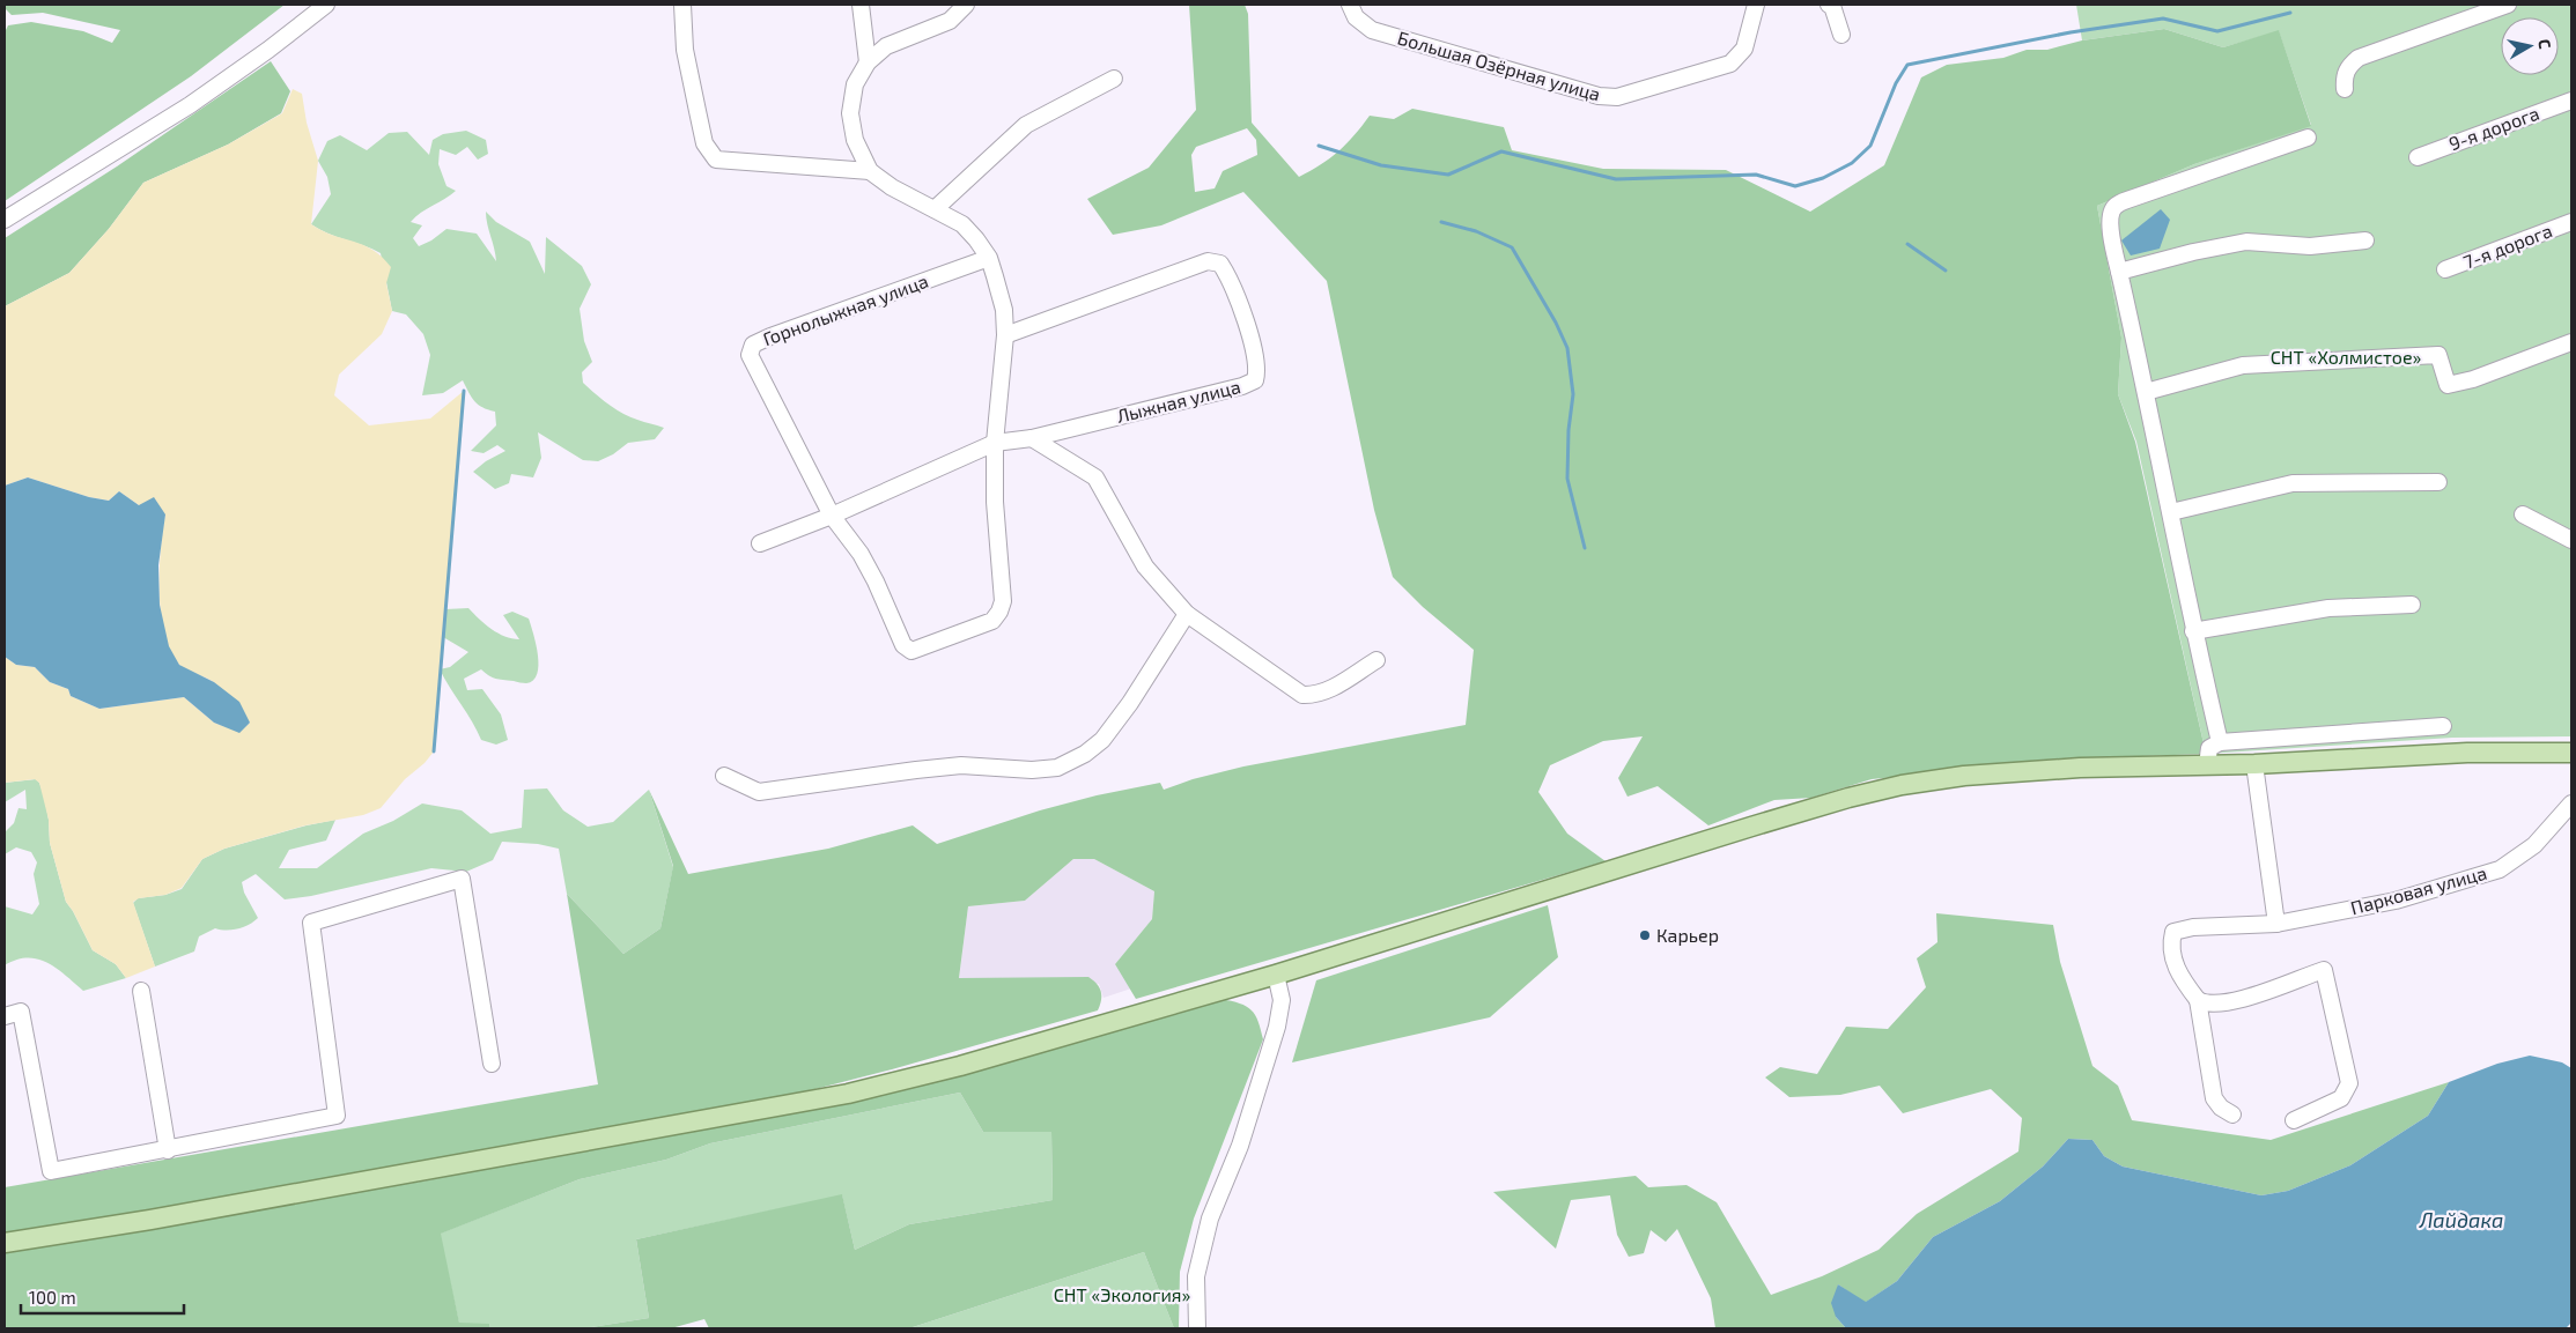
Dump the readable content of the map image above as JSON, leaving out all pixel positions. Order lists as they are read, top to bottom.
{
  "streets": {
    "street": [
      "Большая Озёрная улица",
      "9-я дорога",
      "7-я дорога",
      "Горнолыжная улица",
      "Лыжная улица",
      "Парковая улица"
    ]
  },
  "crossings": [
    ["Горнолыжная улица", "Лыжная улица"]
  ],
  "water": ["Лайдака"],
  "parks": ["СНТ «Холмистое»", "СНТ «Экология»"],
  "places": ["Карьер"],
  "scale_bar": "100 m",
  "north": "right"
}
